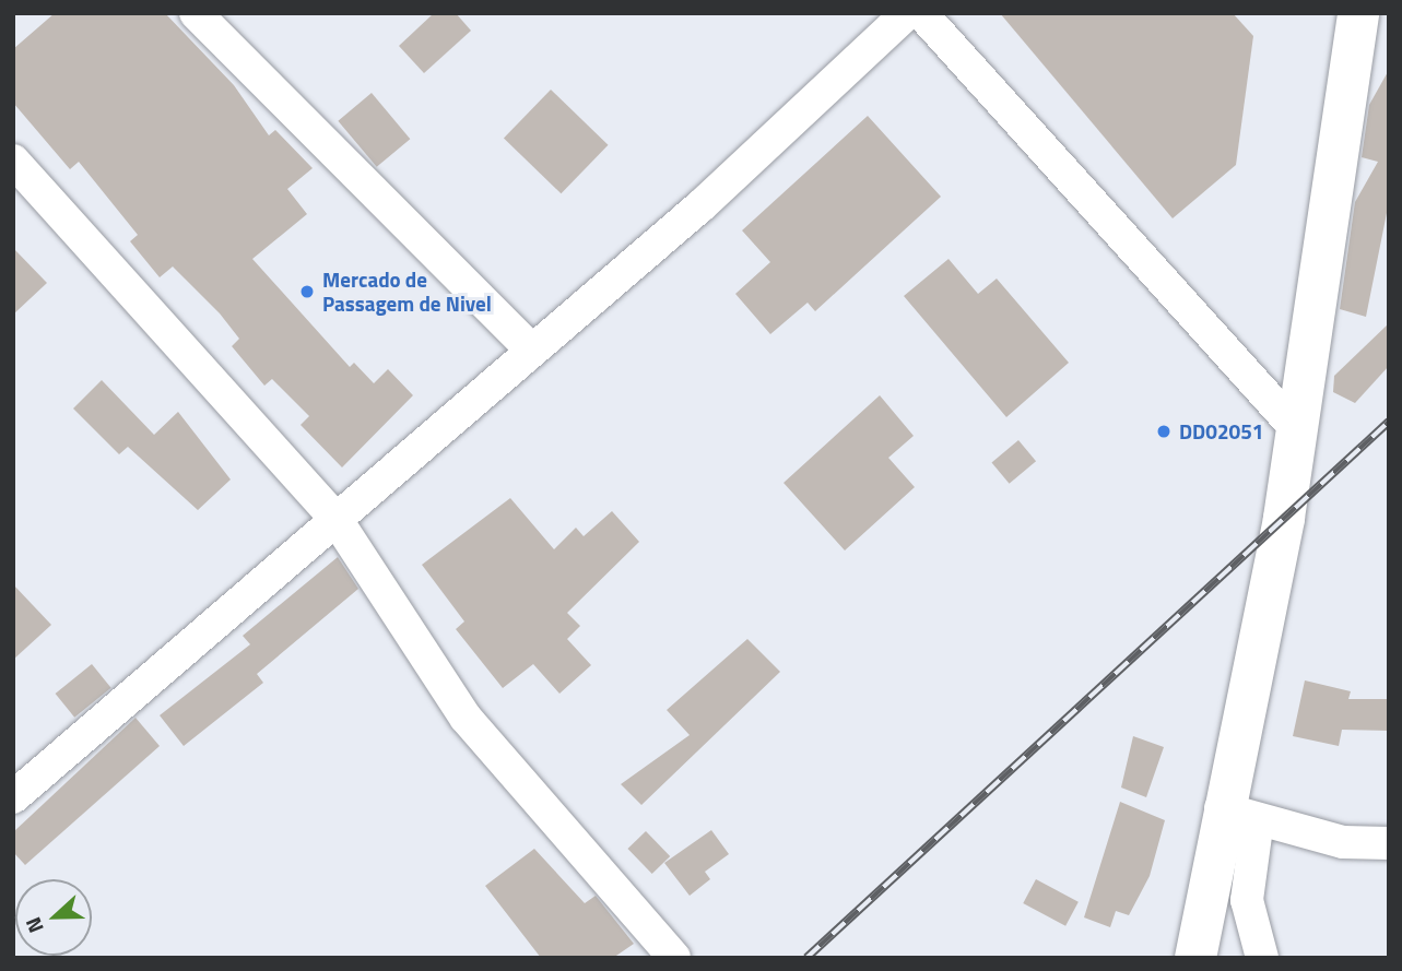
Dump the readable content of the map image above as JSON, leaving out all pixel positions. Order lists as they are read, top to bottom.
{
  "places": ["Mercado de Passagem de Nivel", "DD02051"],
  "north": "left"
}
